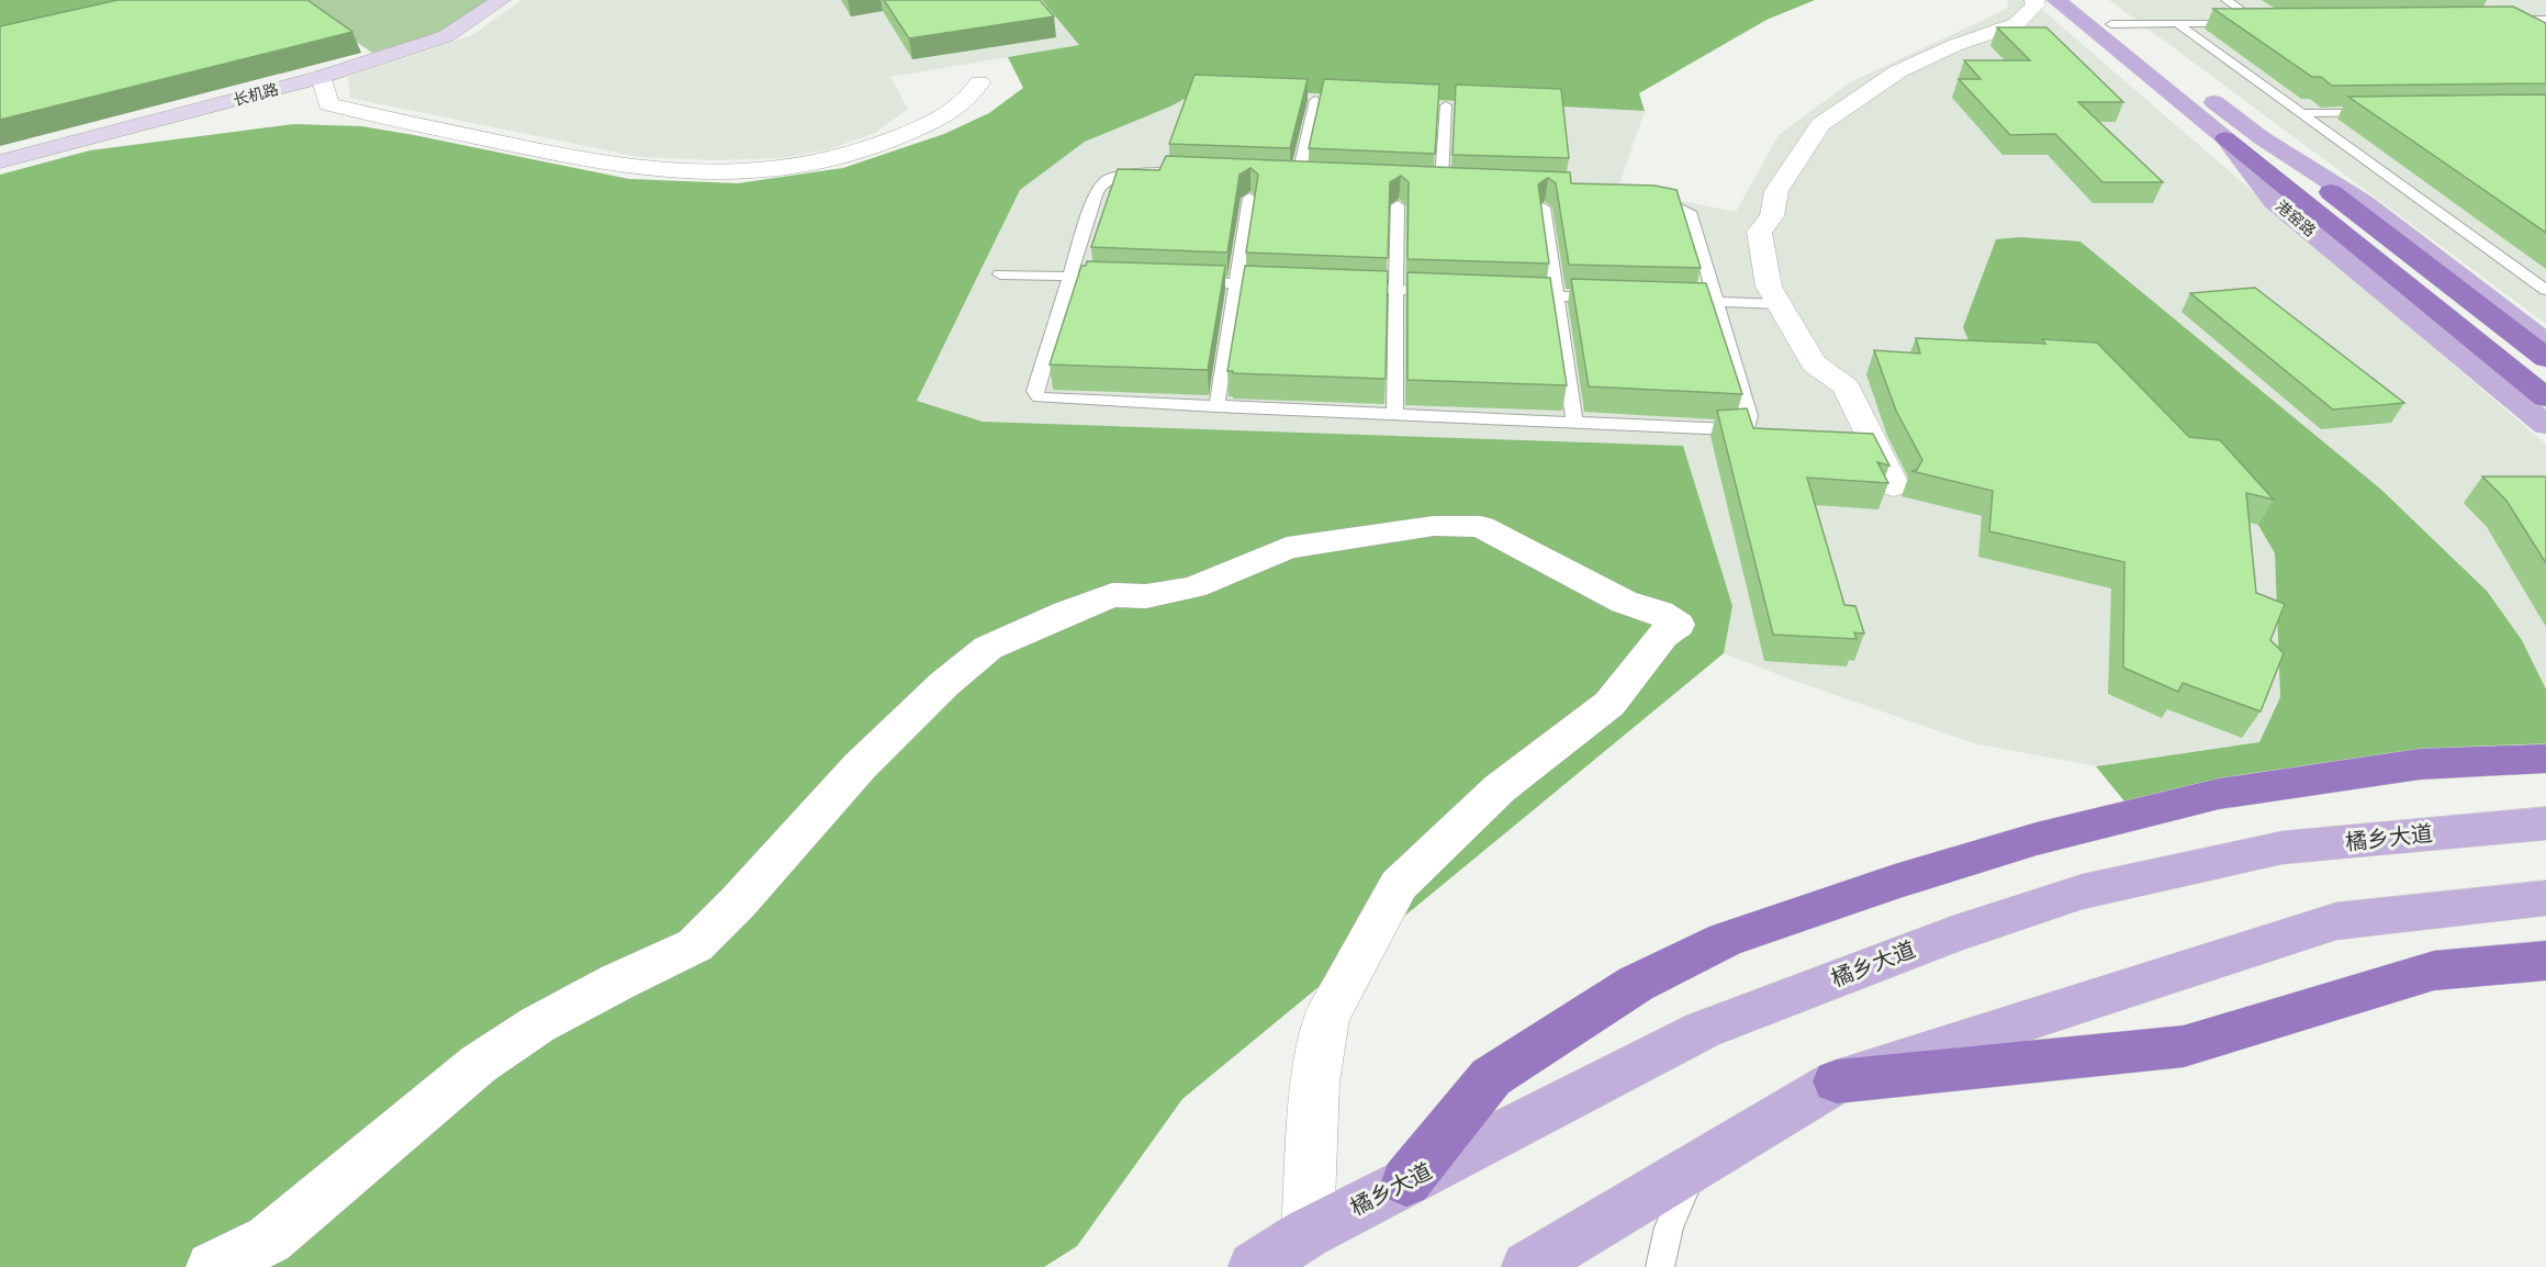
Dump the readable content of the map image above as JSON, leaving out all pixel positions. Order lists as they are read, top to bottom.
{
  "streets": {
    "main road": ["港窑路", "橘乡大道"],
    "street": ["长机路"]
  }
}
